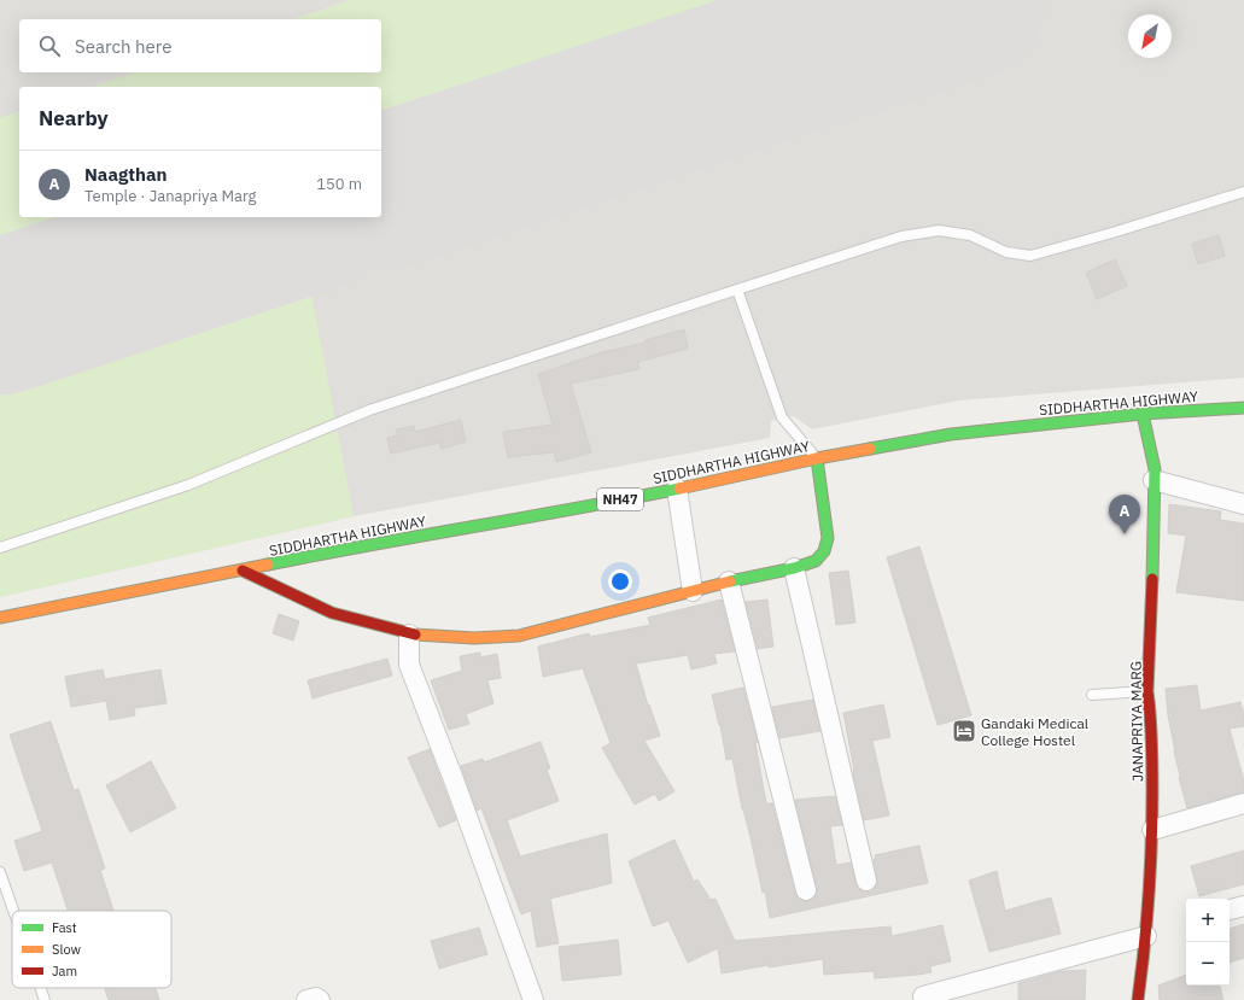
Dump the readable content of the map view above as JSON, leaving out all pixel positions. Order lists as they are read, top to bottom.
{
  "streets": {
    "main road": ["SIDDHARTHA HIGHWAY", "NH47", "JANAPRIYA MARG"]
  },
  "crossings": [
    ["SIDDHARTHA HIGHWAY", "JANAPRIYA MARG"]
  ],
  "places": {
    "hotel": ["Gandaki Medical College Hostel"]
  },
  "legend": ["Fast", "Slow", "Jam"],
  "north": "bottom left",
  "page": {
    "search": "Search here",
    "heading": "Nearby",
    "list": [
      {
        "mark": "A",
        "name": "Naagthan",
        "note": "Temple · Janapriya Marg",
        "value": "150 m"
      }
    ],
    "pins": "A",
    "map_buttons": ["+", "−"]
  }
}
